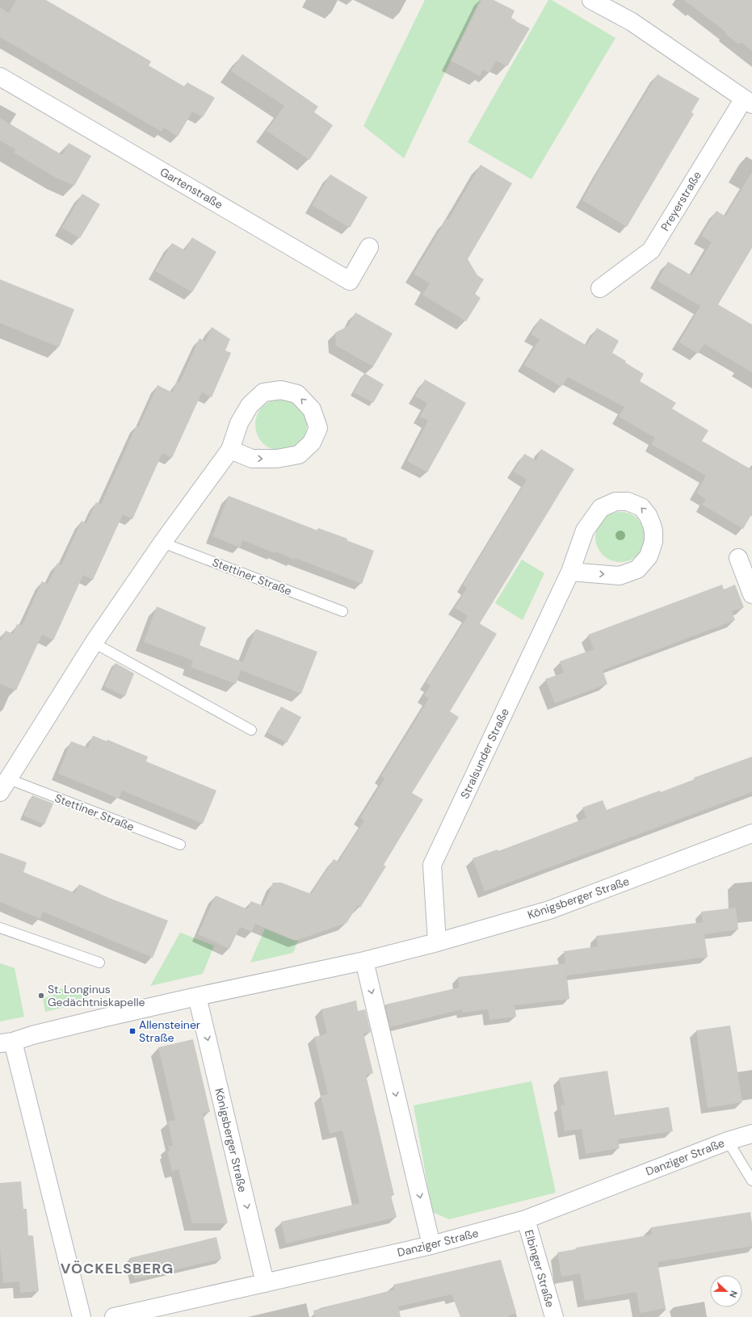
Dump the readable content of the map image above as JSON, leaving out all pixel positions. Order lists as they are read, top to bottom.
{
  "streets": {
    "street": [
      "Gartenstraße",
      "Preyerstraße",
      "Stettiner Straße",
      "Stralsunder Straße",
      "Königsberger Straße",
      "Danziger Straße",
      "Elbinger Straße"
    ]
  },
  "crossings": [
    ["Stralsunder Straße", "Königsberger Straße"],
    ["Königsberger Straße", "Danziger Straße"],
    ["Danziger Straße", "Elbinger Straße"]
  ],
  "districts": ["VÖCKELSBERG"],
  "places": {
    "other": ["St. Longinus Gedächtniskapelle"],
    "transit": ["Allensteiner Straße"]
  },
  "north": "right"
}
